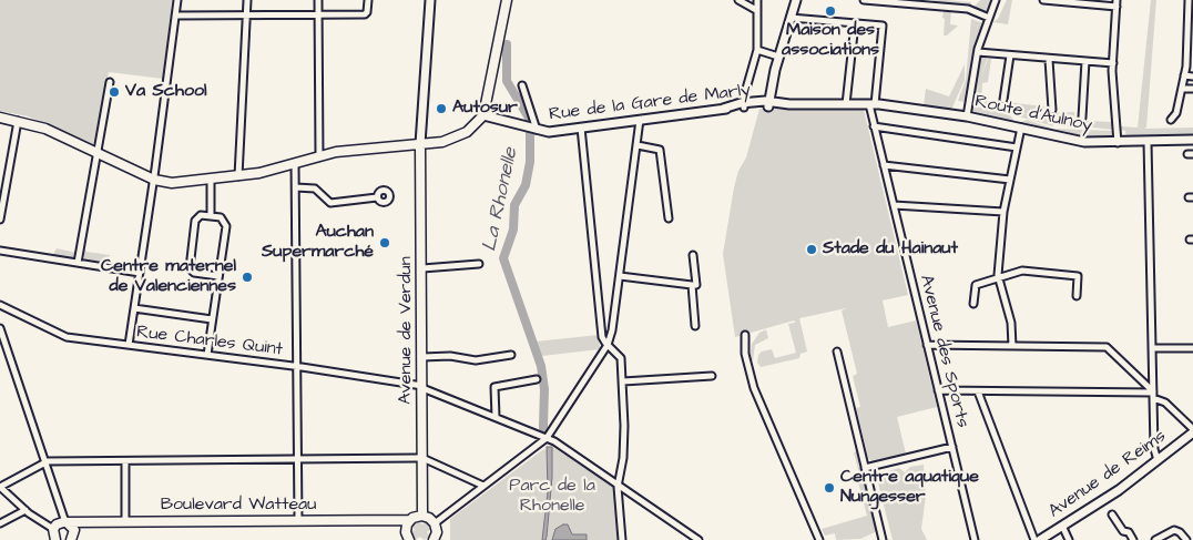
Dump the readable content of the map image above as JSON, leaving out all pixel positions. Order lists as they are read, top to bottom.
{
  "streets": {
    "main road": ["Avenue de Verdun", "Boulevard Watteau"],
    "street": [
      "Rue de la Gare de Marly",
      "Route d'Aulnoy",
      "Rue Charles Quint",
      "Avenue des Sports",
      "Avenue de Reims"
    ]
  },
  "crossings": [
    ["Rue de la Gare de Marly", "Route d'Aulnoy"],
    ["Route d'Aulnoy", "Avenue des Sports"],
    ["Avenue de Verdun", "Rue Charles Quint"],
    ["Avenue de Verdun", "Boulevard Watteau"]
  ],
  "water": ["La Rhonelle"],
  "parks": ["Parc de la Rhonelle"],
  "places": [
    "Maison des associations",
    "Va School",
    "Autosur",
    "Auchan Supermarché",
    "Stade du Hainaut",
    "Centre maternel de Valenciennes",
    "Centre aquatique Nungesser"
  ]
}
